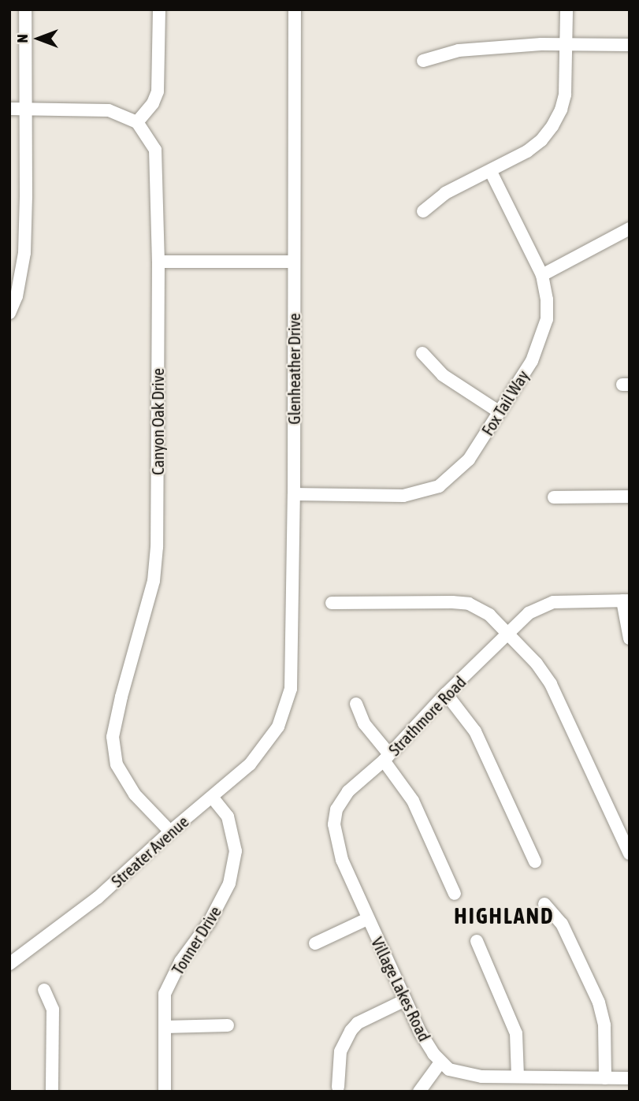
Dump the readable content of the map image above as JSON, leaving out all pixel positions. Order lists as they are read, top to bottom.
{
  "streets": {
    "street": [
      "Glenheather Drive",
      "Fox Tail Way",
      "Canyon Oak Drive",
      "Strathmore Road",
      "Streater Avenue",
      "Tonner Drive",
      "Village Lakes Road"
    ]
  },
  "crossings": [
    ["Glenheather Drive", "Fox Tail Way"],
    ["Glenheather Drive", "Streater Avenue"],
    ["Canyon Oak Drive", "Streater Avenue"],
    ["Strathmore Road", "Village Lakes Road"],
    ["Streater Avenue", "Tonner Drive"]
  ],
  "districts": ["HIGHLAND"],
  "north": "left"
}
